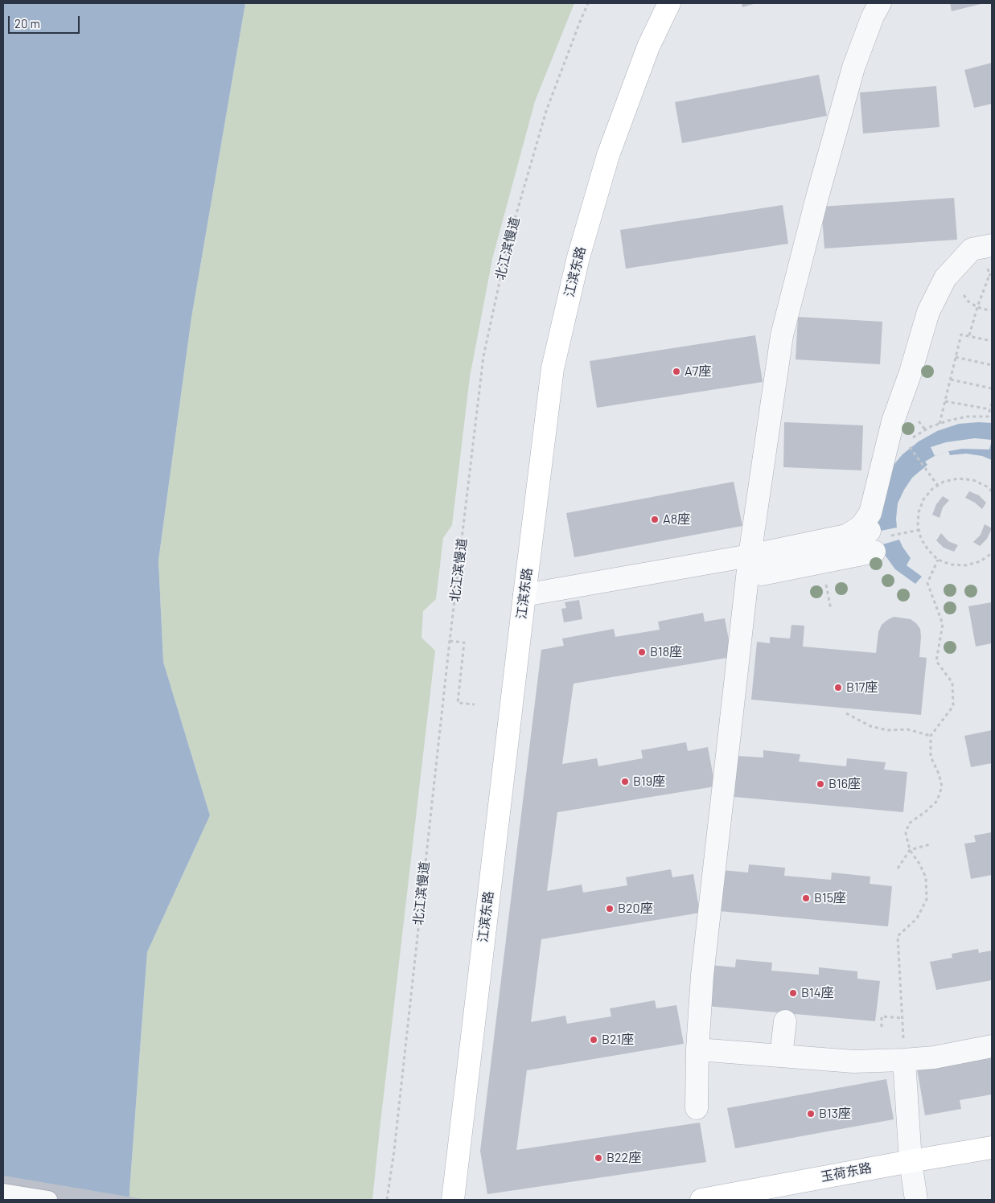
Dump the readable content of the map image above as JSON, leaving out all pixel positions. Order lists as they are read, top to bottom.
{
  "streets": {
    "main road": ["江滨东路", "玉荷东路"],
    "path": ["北江滨慢道"]
  },
  "places": [
    "A7座",
    "A8座",
    "B18座",
    "B17座",
    "B19座",
    "B16座",
    "B15座",
    "B20座",
    "B14座",
    "B21座",
    "B13座",
    "B22座"
  ],
  "scale_bar": "20 m"
}
